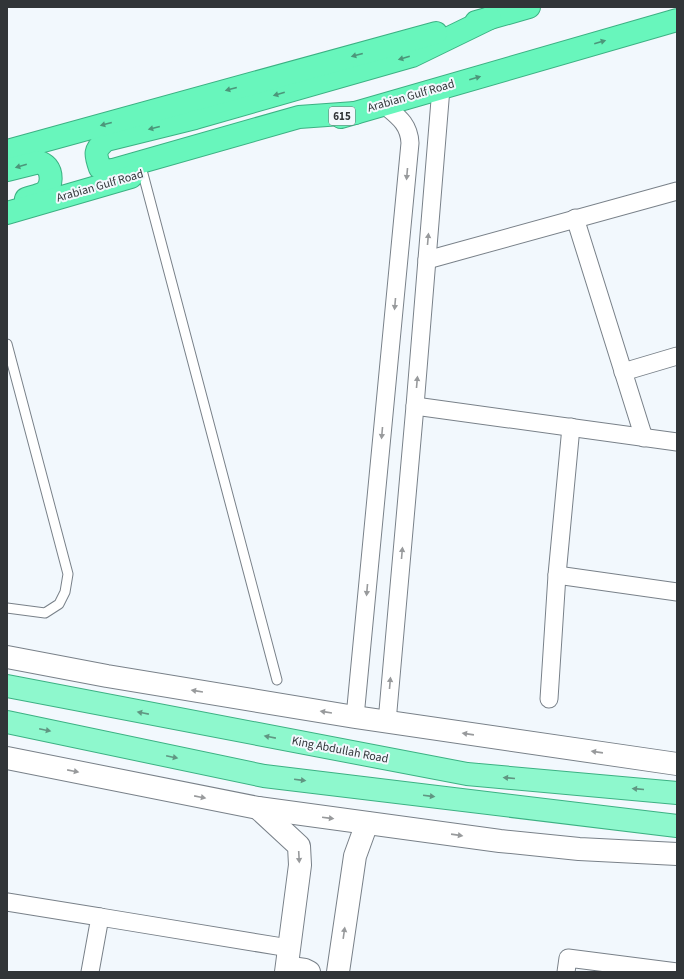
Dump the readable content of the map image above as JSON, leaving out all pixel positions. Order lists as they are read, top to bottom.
{
  "streets": {
    "highway": ["Arabian Gulf Road", "615"],
    "main road": ["King Abdullah Road"]
  }
}
